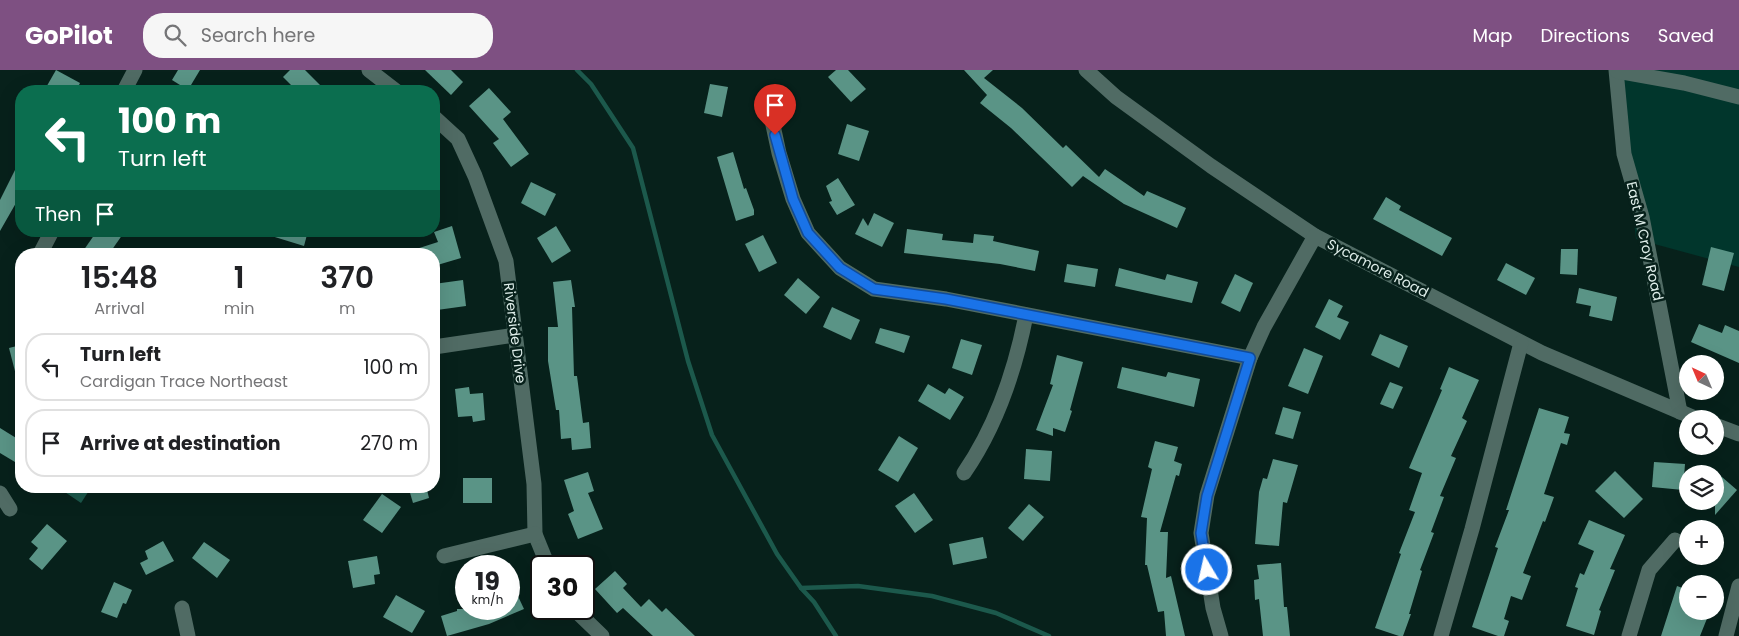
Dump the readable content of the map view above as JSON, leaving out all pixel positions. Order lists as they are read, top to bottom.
{
  "streets": {
    "street": ["East M Croy Road", "Sycamore Road", "Riverside Drive"]
  },
  "north": "top left",
  "page": {
    "header": "GoPilot",
    "search": "Search here",
    "nav": ["Map", "Directions", "Saved"],
    "turn": ["100 m", "Turn left"],
    "then": "Then",
    "eta": [
      "15:48",
      "Arrival",
      "1",
      "min",
      "370",
      "m"
    ],
    "list": [
      {
        "name": "Turn left",
        "note": "Cardigan Trace Northeast",
        "value": "100 m"
      },
      {
        "name": "Arrive at destination",
        "value": "270 m"
      }
    ],
    "map_buttons": ["+", "−"],
    "speed": "19 km/h",
    "limit": "30"
  }
}
